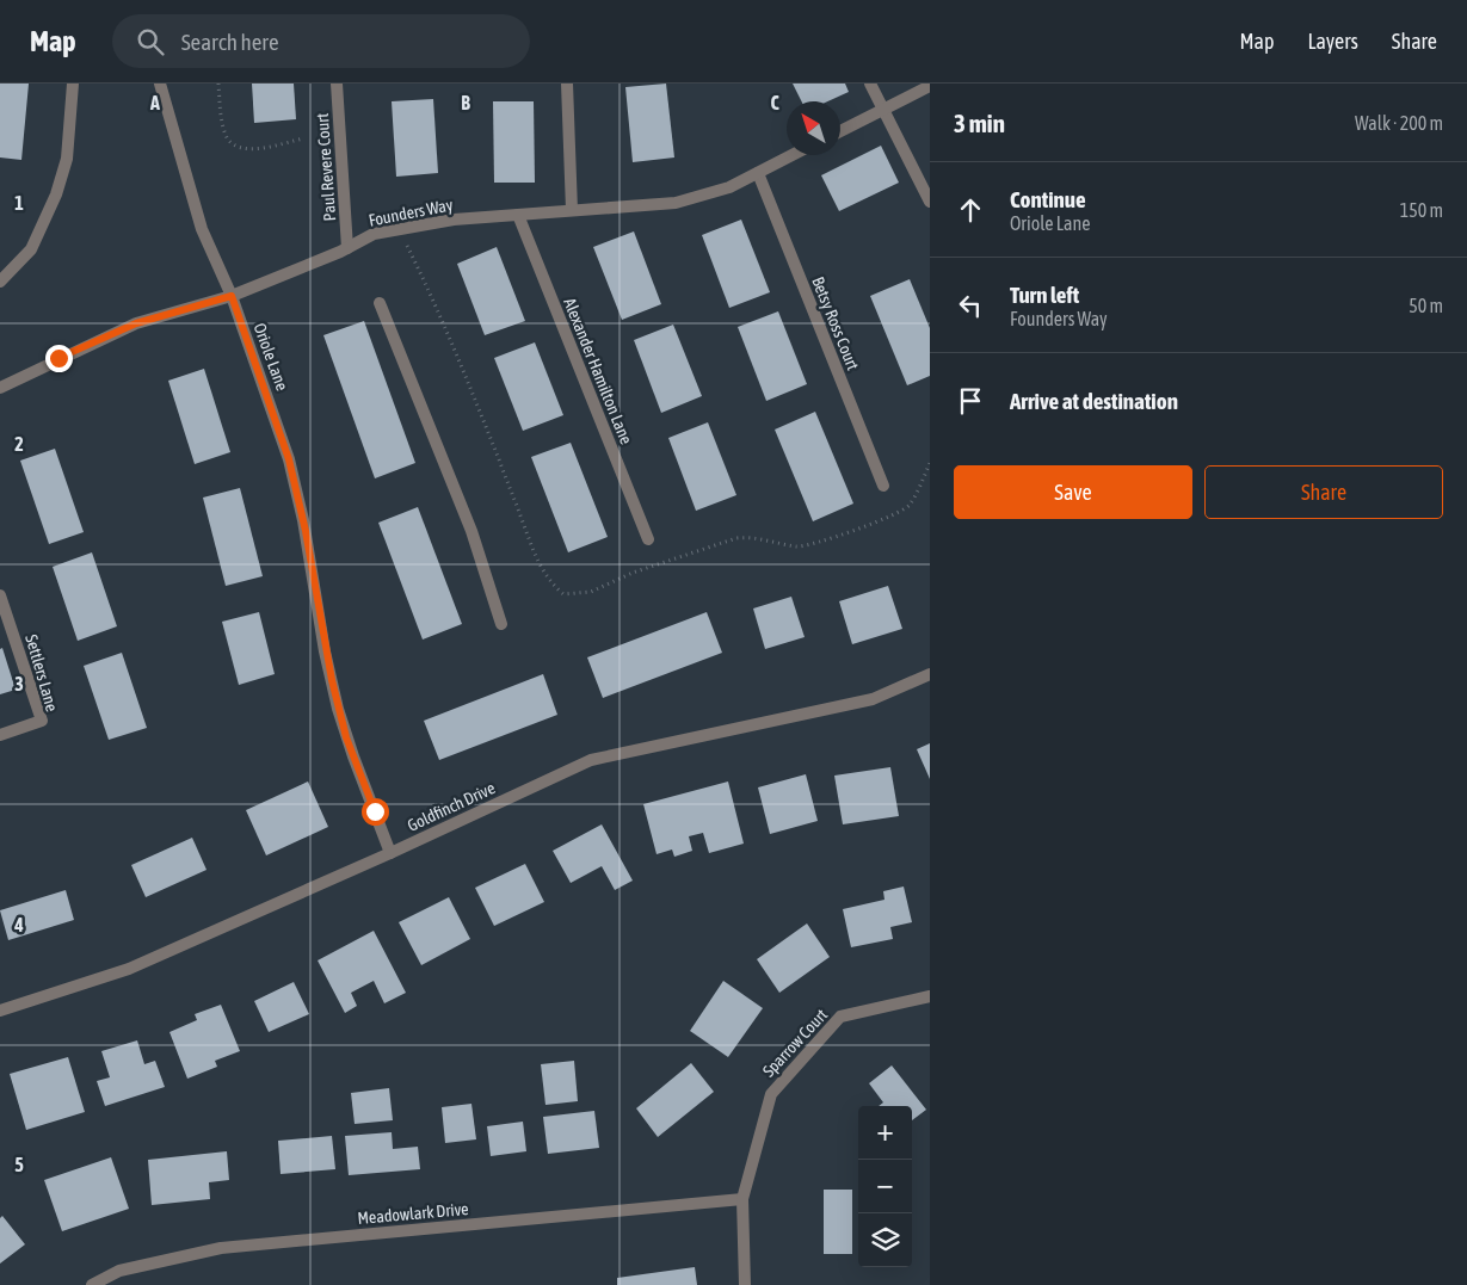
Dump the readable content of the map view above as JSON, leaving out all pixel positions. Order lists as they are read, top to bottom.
{
  "streets": {
    "street": [
      "Paul Revere Court",
      "Founders Way",
      "Betsy Ross Court",
      "Oriole Lane",
      "Alexander Hamilton Lane",
      "Settlers Lane",
      "Goldfinch Drive",
      "Sparrow Court",
      "Meadowlark Drive"
    ]
  },
  "crossings": [
    ["Paul Revere Court", "Founders Way"],
    ["Founders Way", "Betsy Ross Court"],
    ["Founders Way", "Oriole Lane"],
    ["Founders Way", "Alexander Hamilton Lane"],
    ["Oriole Lane", "Goldfinch Drive"],
    ["Sparrow Court", "Meadowlark Drive"]
  ],
  "north": "top left",
  "page": {
    "header": "Map",
    "search": "Search here",
    "nav": ["Map", "Layers", "Share"],
    "heading": ["3 min", "Walk · 200 m"],
    "list": [
      ["Continue", "Oriole Lane", "150 m"],
      ["Turn left", "Founders Way", "50 m"],
      "Arrive at destination"
    ],
    "buttons": ["Save", "Share"],
    "map_buttons": ["+", "−"]
  },
  "grid": {
    "columns": ["A", "B", "C"],
    "rows": [
      "1",
      "2",
      "3",
      "4",
      "5"
    ]
  }
}
